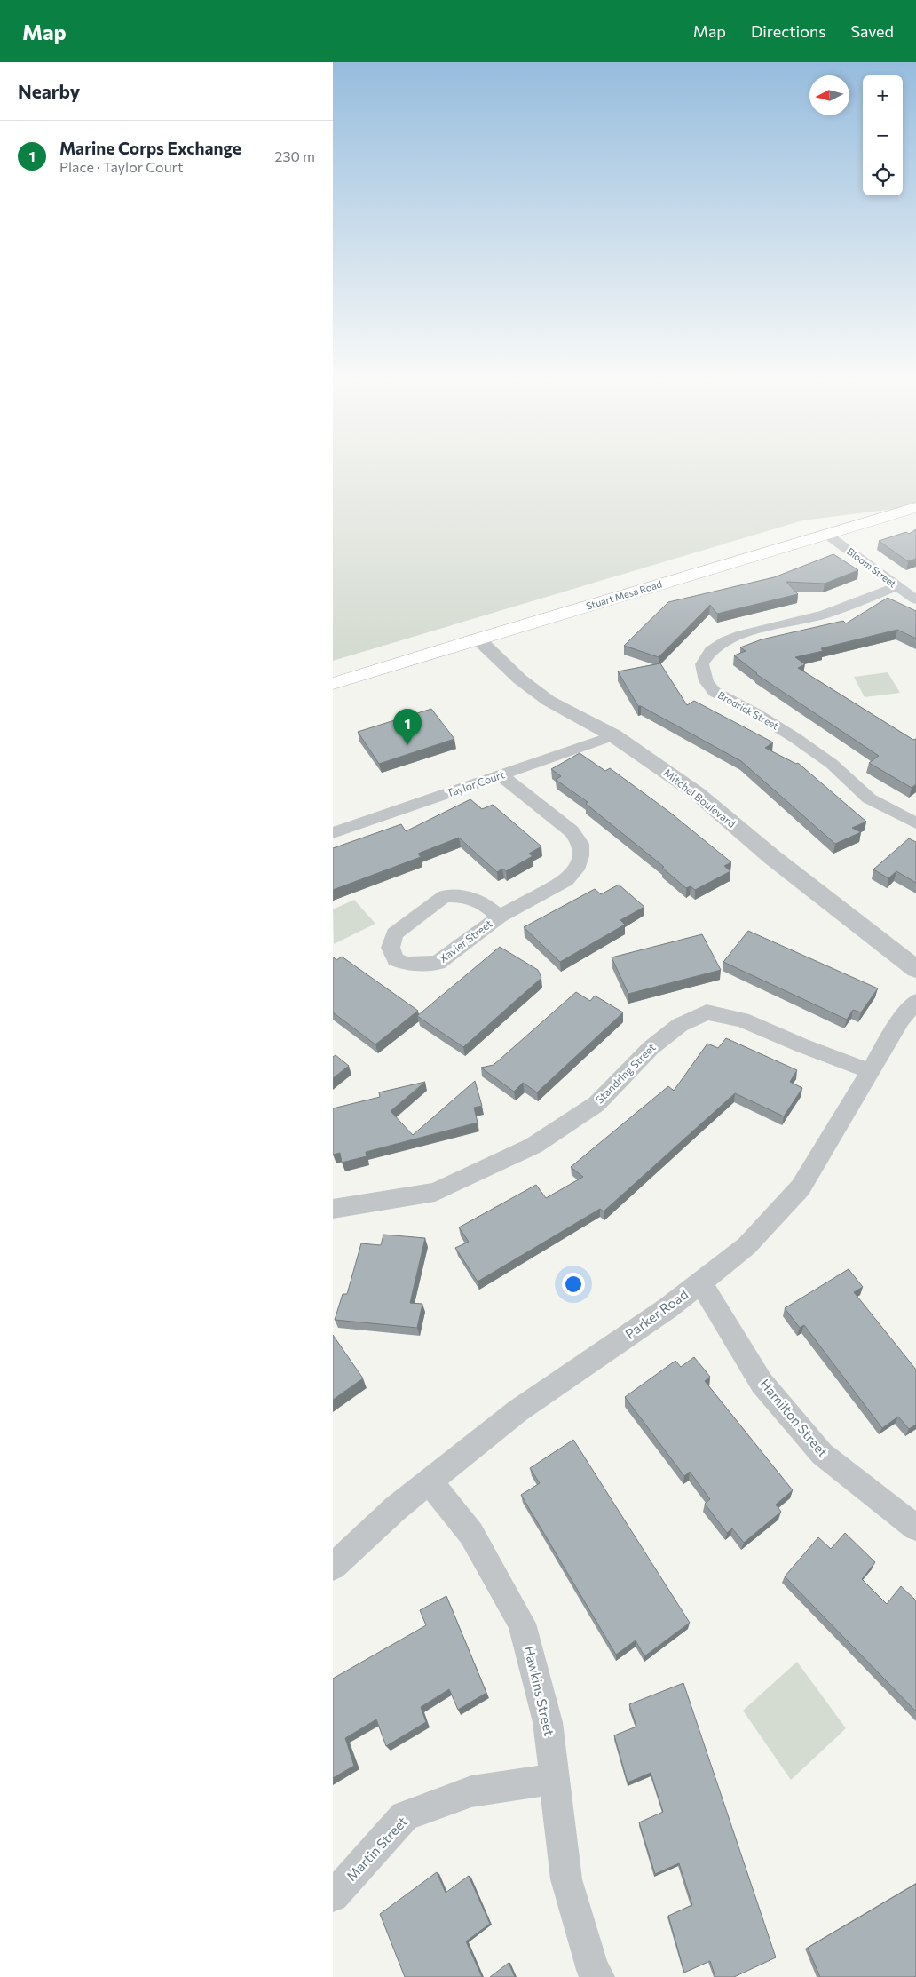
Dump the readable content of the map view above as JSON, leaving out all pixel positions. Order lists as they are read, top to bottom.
{
  "streets": {
    "main road": ["Stuart Mesa Road"],
    "street": [
      "Bloom Street",
      "Brodrick Street",
      "Taylor Court",
      "Mitchel Boulevard",
      "Xavier Street",
      "Standring Street",
      "Parker Road",
      "Hamilton Street",
      "Hawkins Street",
      "Martin Street"
    ]
  },
  "crossings": [
    ["Bloom Street", "Stuart Mesa Road"],
    ["Bloom Street", "Brodrick Street"],
    ["Stuart Mesa Road", "Mitchel Boulevard"],
    ["Taylor Court", "Mitchel Boulevard"],
    ["Taylor Court", "Xavier Street"],
    ["Standring Street", "Parker Road"],
    ["Parker Road", "Hamilton Street"],
    ["Parker Road", "Hawkins Street"],
    ["Hawkins Street", "Martin Street"]
  ],
  "north": "left",
  "page": {
    "header": "Map",
    "nav": ["Map", "Directions", "Saved"],
    "heading": "Nearby",
    "map_buttons": ["+", "−"],
    "list": [
      {
        "mark": "1",
        "name": "Marine Corps Exchange",
        "note": "Place · Taylor Court",
        "value": "230 m"
      }
    ],
    "pins": "1"
  }
}
